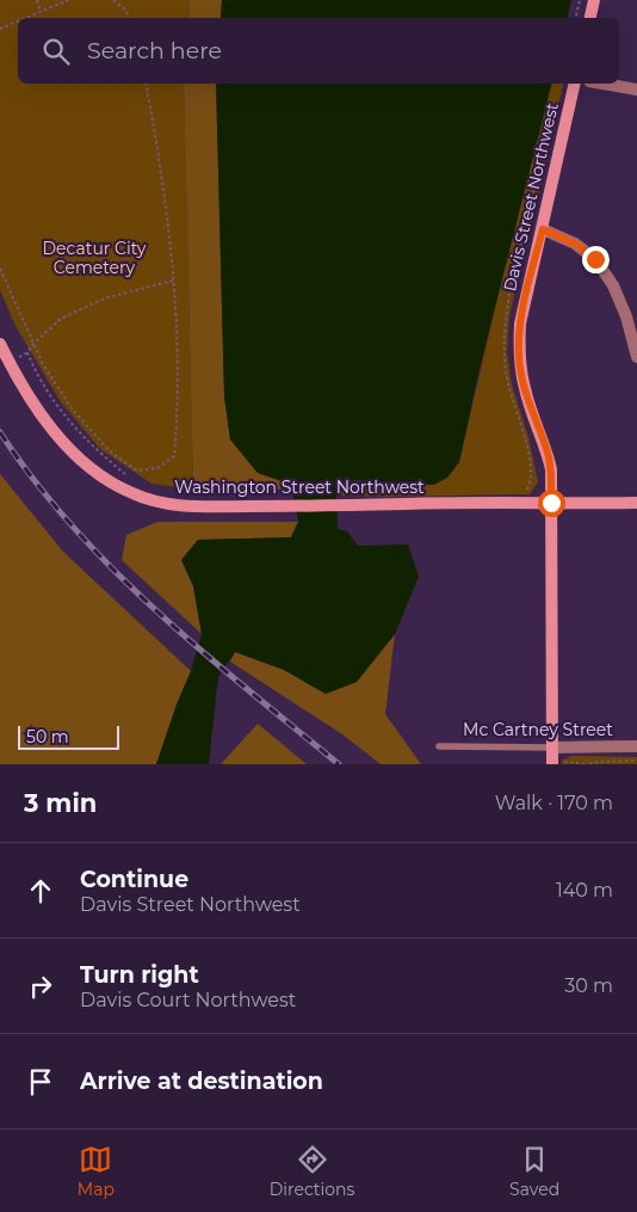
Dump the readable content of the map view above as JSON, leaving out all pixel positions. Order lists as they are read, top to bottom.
{
  "streets": {
    "street": ["Davis Street Northwest", "Washington Street Northwest", "Mc Cartney Street"]
  },
  "crossings": [
    ["Davis Street Northwest", "Washington Street Northwest"],
    ["Davis Street Northwest", "Mc Cartney Street"]
  ],
  "parks": ["Decatur City Cemetery"],
  "scale_bar": "50 m",
  "page": {
    "search": "Search here",
    "scale": "50 m",
    "heading": ["3 min", "Walk · 170 m"],
    "list": [
      ["Continue", "Davis Street Northwest", "140 m"],
      ["Turn right", "Davis Court Northwest", "30 m"],
      "Arrive at destination"
    ],
    "nav": ["Map", "Directions", "Saved"]
  }
}
